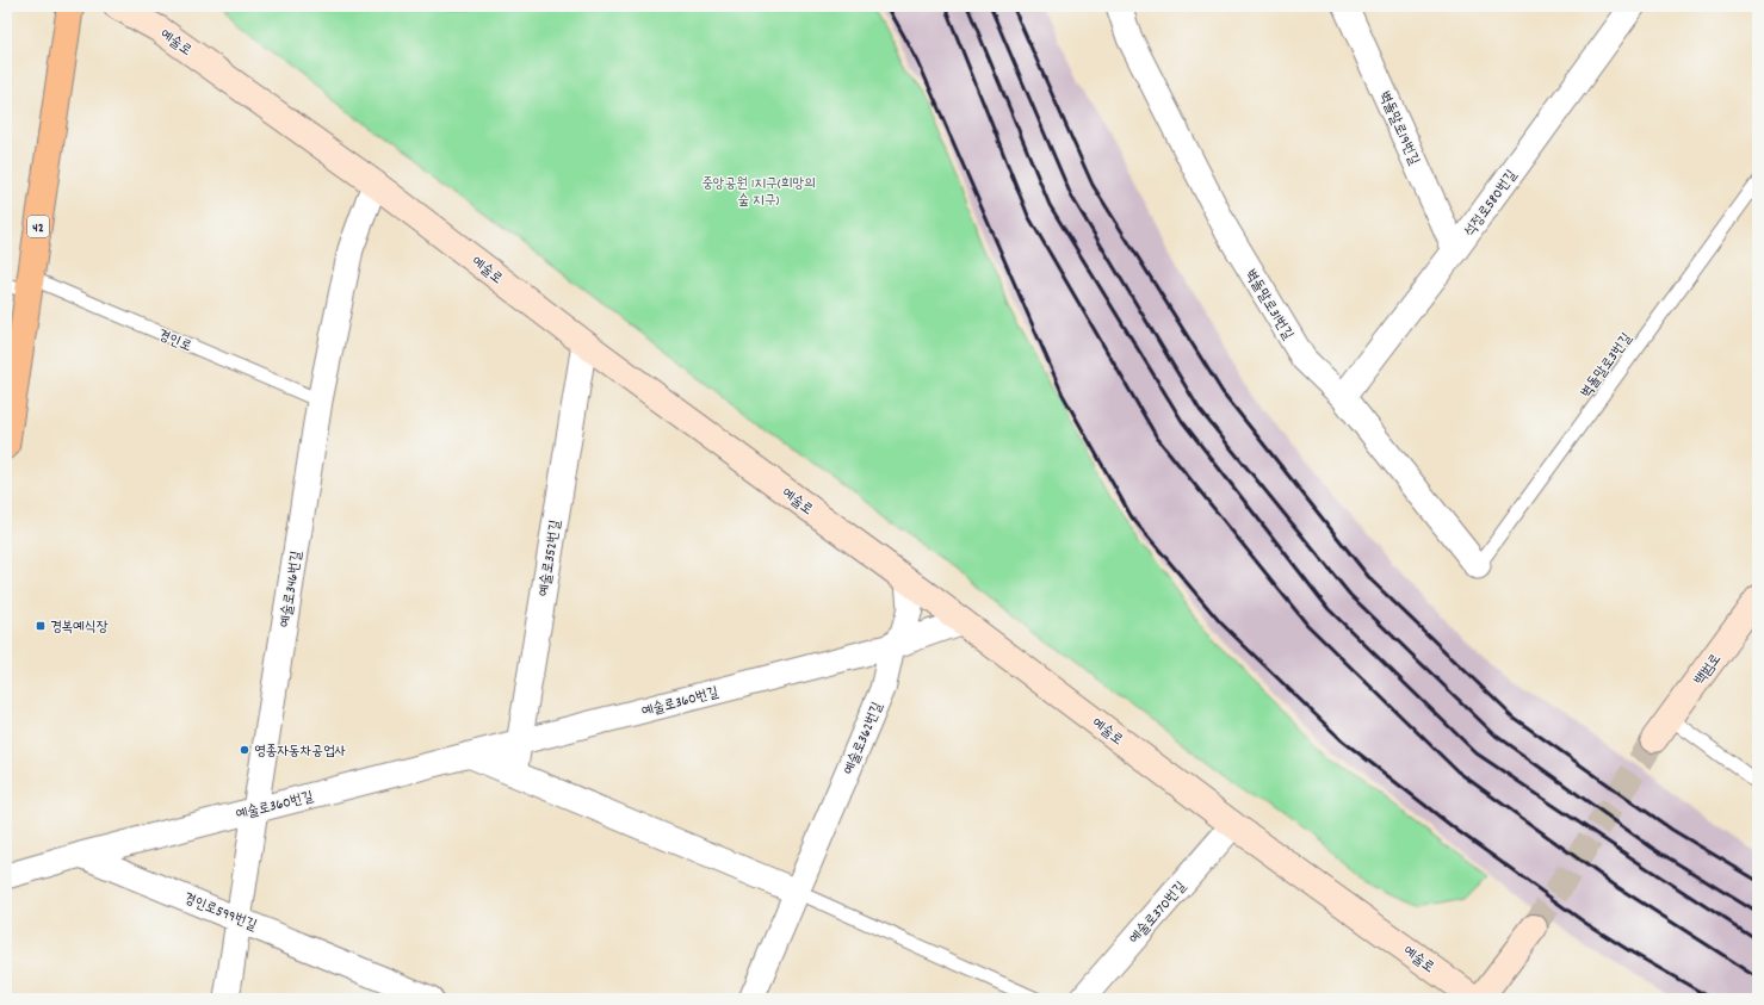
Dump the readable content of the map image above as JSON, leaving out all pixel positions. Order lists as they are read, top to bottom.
{
  "streets": {
    "main road": ["42"],
    "street": [
      "예술로",
      "벽돌말로19번길",
      "석정로580번길",
      "벽돌말로31번길",
      "예술로352번길",
      "예술로346번길",
      "백범로",
      "예술로360번길",
      "예술로362번길",
      "경인로599번길",
      "예술로370번길"
    ],
    "lane": ["경인로", "벽돌말로3번길"]
  },
  "crossings": [
    ["예술로", "예술로352번길"],
    ["예술로", "예술로346번길"],
    ["예술로", "예술로360번길"],
    ["예술로", "예술로362번길"],
    ["예술로", "예술로370번길"],
    ["벽돌말로19번길", "석정로580번길"],
    ["석정로580번길", "벽돌말로31번길"],
    ["42", "경인로"],
    ["벽돌말로31번길", "벽돌말로3번길"],
    ["경인로", "예술로346번길"],
    ["예술로352번길", "예술로360번길"],
    ["예술로346번길", "예술로360번길"],
    ["예술로346번길", "경인로599번길"],
    ["예술로360번길", "예술로362번길"],
    ["예술로360번길", "경인로599번길"]
  ],
  "parks": ["중앙공원 1지구(희망의 숲 지구)"],
  "places": {
    "transit": ["경복예식장"],
    "other": ["영종자동차공업사"]
  }
}
